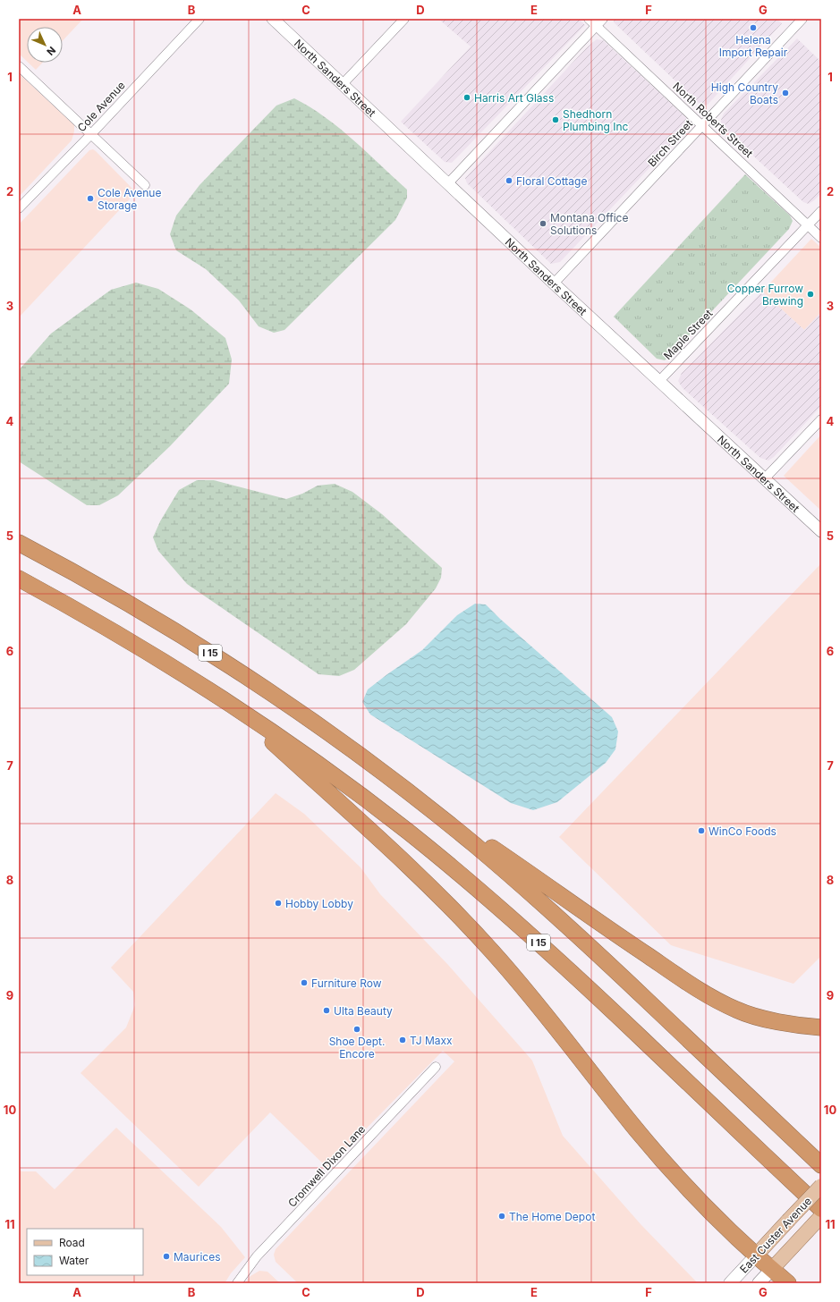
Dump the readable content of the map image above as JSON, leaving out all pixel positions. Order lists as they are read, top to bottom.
{
  "streets": {
    "highway": ["I 15"],
    "main road": ["East Custer Avenue"],
    "street": [
      "North Sanders Street",
      "Cole Avenue",
      "North Roberts Street",
      "Birch Street",
      "Maple Street",
      "Cromwell Dixon Lane"
    ]
  },
  "crossings": [
    ["North Sanders Street", "Birch Street"],
    ["North Sanders Street", "Maple Street"],
    ["North Roberts Street", "Birch Street"],
    ["North Roberts Street", "Maple Street"]
  ],
  "places": [
    "Helena Import Repair",
    "High Country Boats",
    "Harris Art Glass",
    "Shedhorn Plumbing Inc",
    "Floral Cottage",
    "Cole Avenue Storage",
    "Montana Office Solutions",
    "Copper Furrow Brewing",
    "WinCo Foods",
    "Hobby Lobby",
    "Furniture Row",
    "Ulta Beauty",
    "Shoe Dept. Encore",
    "TJ Maxx",
    "The Home Depot",
    "Maurices"
  ],
  "legend": ["Road", "Water"],
  "north": "bottom right",
  "grid": {
    "columns": [
      "A",
      "B",
      "C",
      "D",
      "E",
      "F",
      "G"
    ],
    "rows": [
      "1",
      "2",
      "3",
      "4",
      "5",
      "6",
      "7",
      "8",
      "9",
      "10",
      "11"
    ]
  }
}
